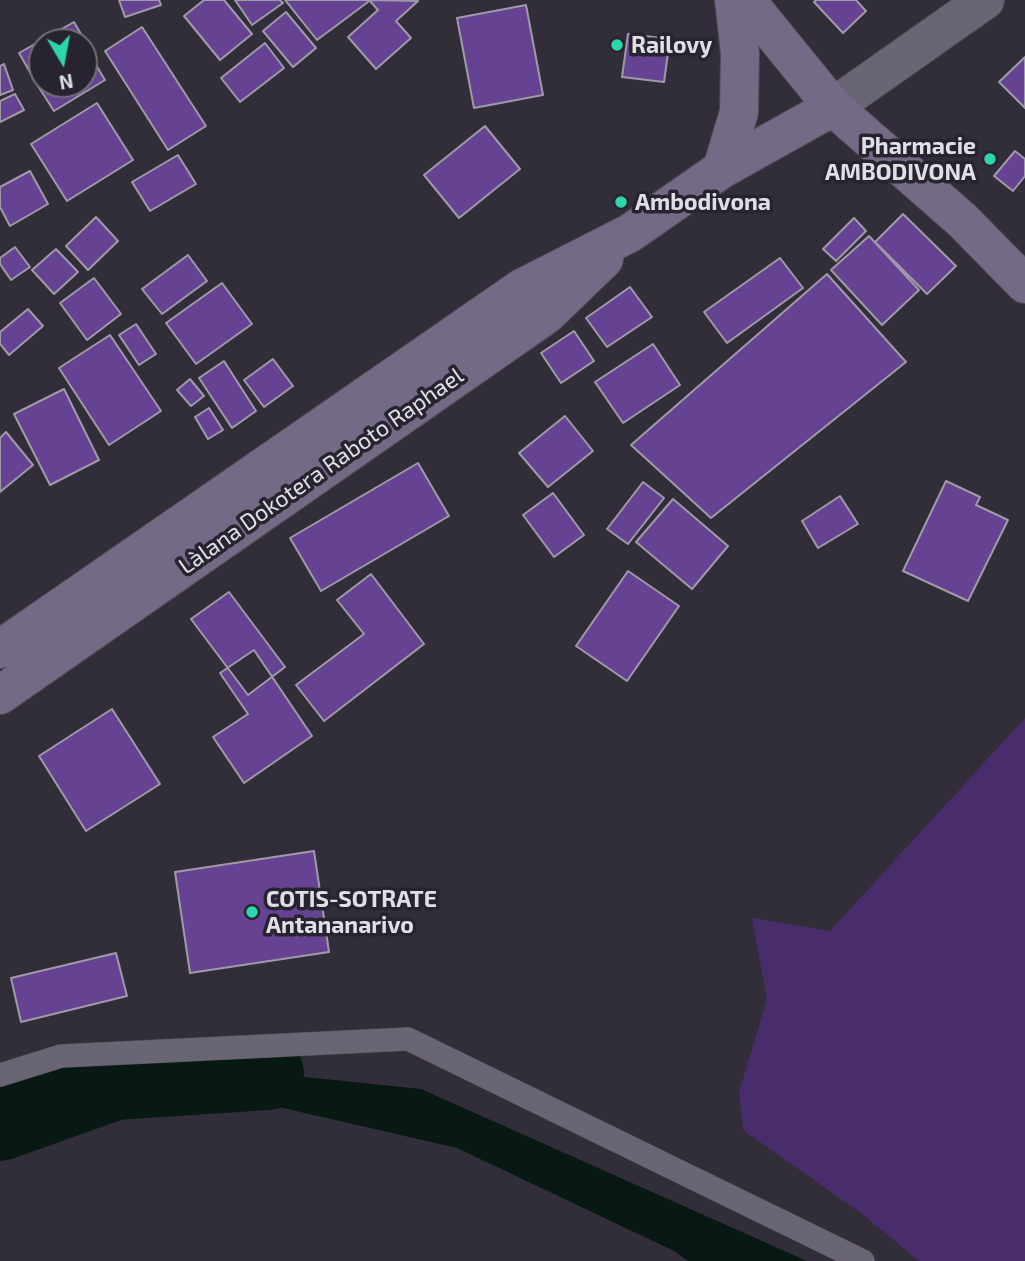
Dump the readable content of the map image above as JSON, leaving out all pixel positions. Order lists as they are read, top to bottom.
{
  "streets": {
    "main road": ["Làlana Dokotera Raboto Raphael"]
  },
  "places": [
    "Railovy",
    "Pharmacie AMBODIVONA",
    "Ambodivona",
    "COTIS-SOTRATE Antananarivo"
  ],
  "north": "bottom"
}
